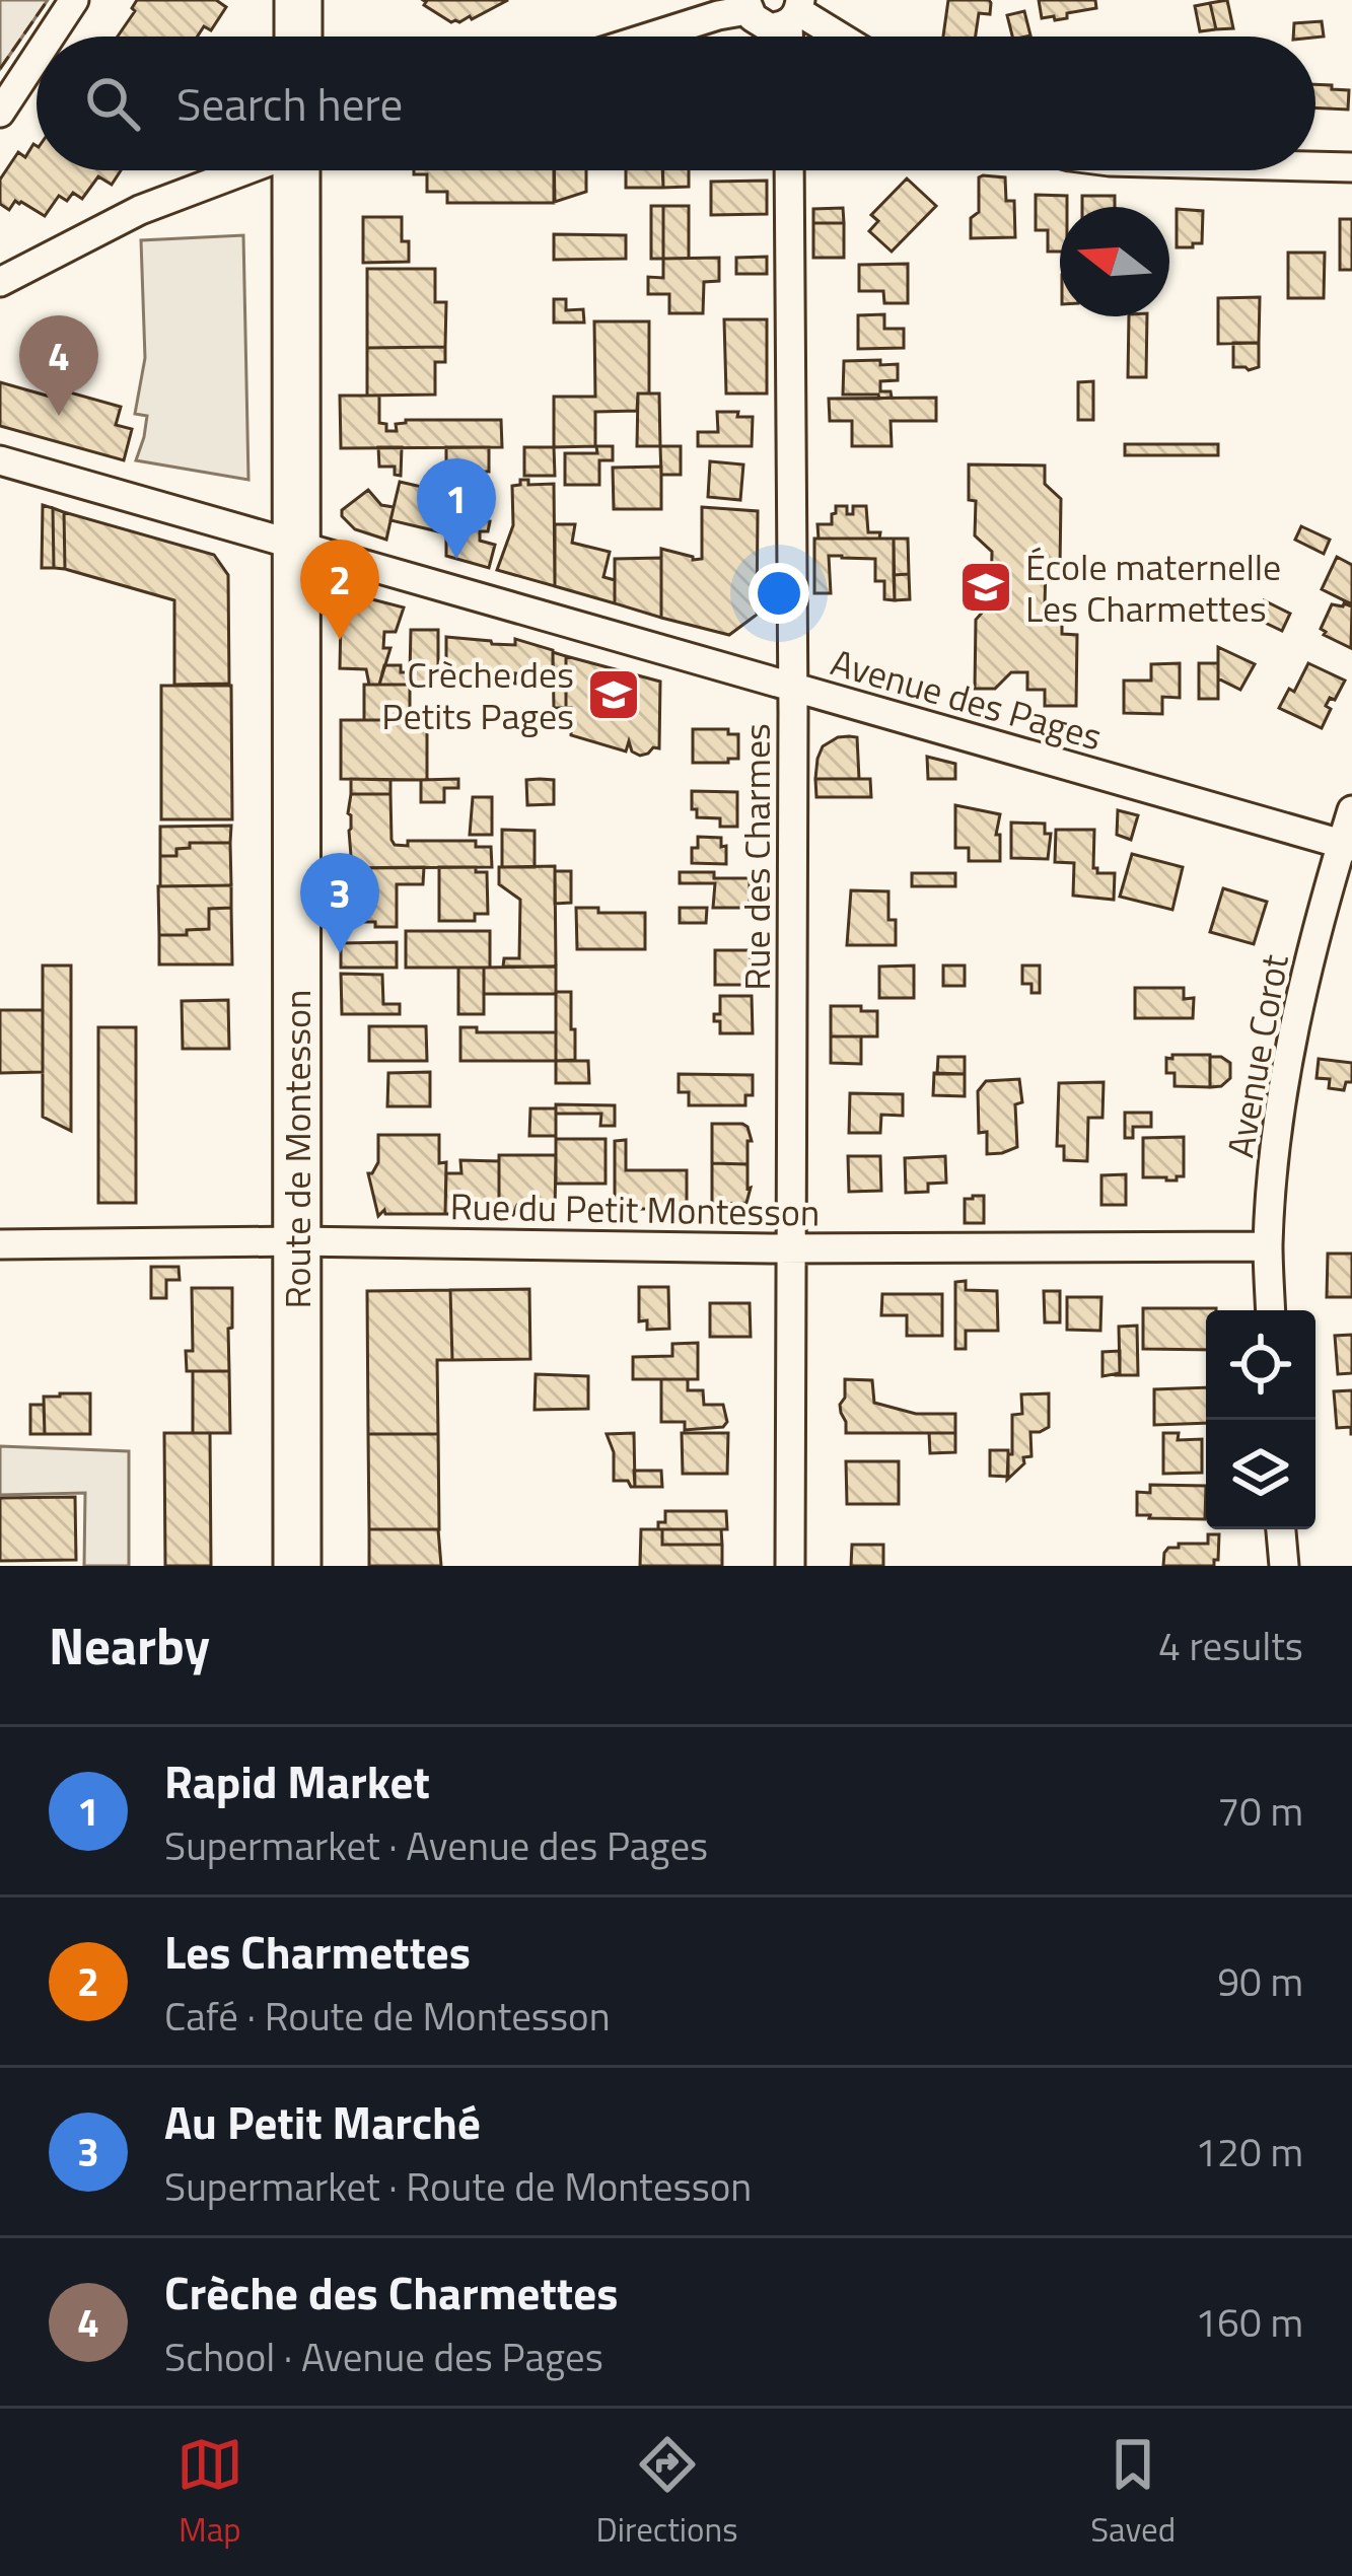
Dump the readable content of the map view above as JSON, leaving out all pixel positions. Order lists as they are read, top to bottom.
{
  "streets": {
    "main road": ["Route de Montesson"],
    "street": [
      "Avenue des Pages",
      "Rue des Charmes",
      "Avenue Corot",
      "Rue du Petit Montesson"
    ]
  },
  "crossings": [
    ["Avenue des Pages", "Rue des Charmes"],
    ["Avenue des Pages", "Avenue Corot"],
    ["Avenue des Pages", "Route de Montesson"],
    ["Rue des Charmes", "Rue du Petit Montesson"],
    ["Avenue Corot", "Rue du Petit Montesson"],
    ["Route de Montesson", "Rue du Petit Montesson"]
  ],
  "places": {
    "school or university": ["École maternelle Les Charmettes", "Crèche des Petits Pages"]
  },
  "north": "left",
  "page": {
    "search": "Search here",
    "pins": [
      "4",
      "1",
      "2",
      "3"
    ],
    "heading": ["Nearby", "4 results"],
    "list": [
      {
        "mark": "1",
        "name": "Rapid Market",
        "note": "Supermarket · Avenue des Pages",
        "value": "70 m"
      },
      {
        "mark": "2",
        "name": "Les Charmettes",
        "note": "Café · Route de Montesson",
        "value": "90 m"
      },
      {
        "mark": "3",
        "name": "Au Petit Marché",
        "note": "Supermarket · Route de Montesson",
        "value": "120 m"
      },
      {
        "mark": "4",
        "name": "Crèche des Charmettes",
        "note": "School · Avenue des Pages",
        "value": "160 m"
      }
    ],
    "nav": ["Map", "Directions", "Saved"]
  }
}
